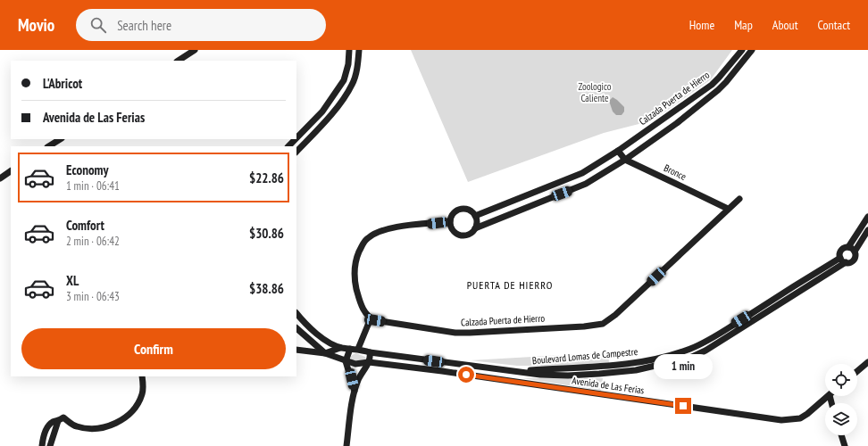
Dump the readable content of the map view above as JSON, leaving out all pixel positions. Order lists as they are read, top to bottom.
{
  "streets": {
    "main road": [
      "Calzada Puerta de Hierro",
      "Bronce",
      "Boulevard Lomas de Campestre",
      "Avenida de Las Ferias"
    ]
  },
  "crossings": [
    ["Calzada Puerta de Hierro", "Bronce"]
  ],
  "districts": ["PUERTA DE HIERRO"],
  "parks": ["Zoologico Caliente"],
  "page": {
    "header": "Movio",
    "search": "Search here",
    "nav": [
      "Home",
      "Map",
      "About",
      "Contact"
    ],
    "banner": ["L'Abricot", "Avenida de Las Ferias"],
    "list": [
      {
        "name": "Economy",
        "note": "1 min · 06:41",
        "value": "$22.86"
      },
      {
        "name": "Comfort",
        "note": "2 min · 06:42",
        "value": "$30.86"
      },
      {
        "name": "XL",
        "note": "3 min · 06:43",
        "value": "$38.86"
      }
    ],
    "buttons": "Confirm",
    "bubble": "1 min"
  }
}
